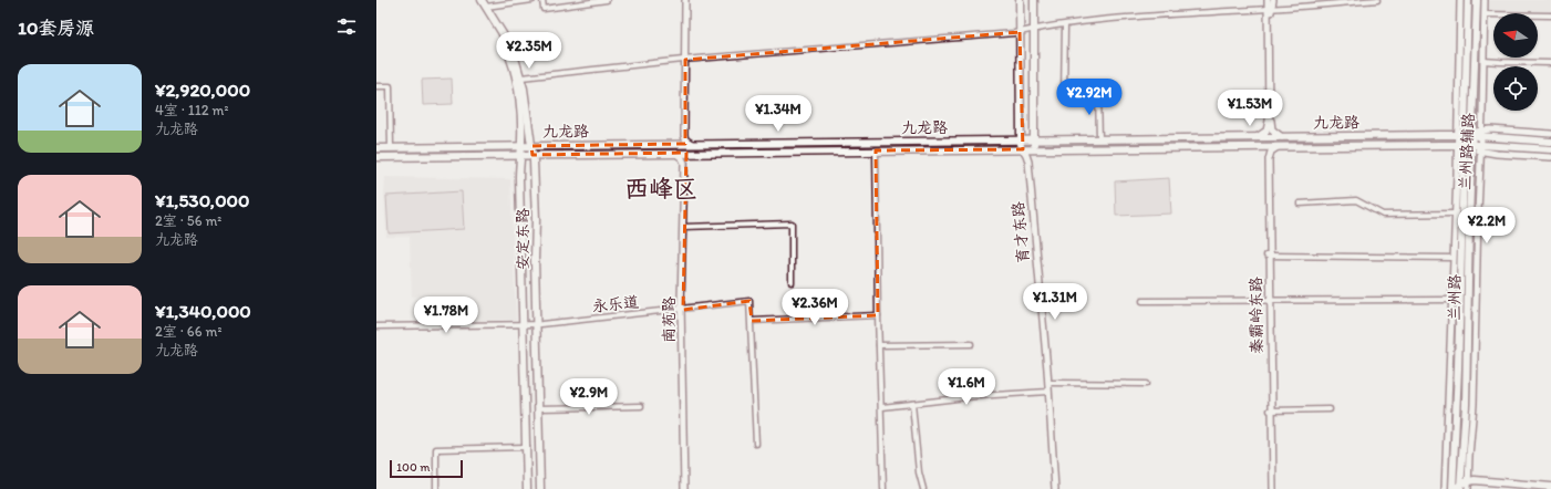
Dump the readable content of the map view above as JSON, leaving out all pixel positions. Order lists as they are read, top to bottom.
{
  "streets": {
    "main road": [
      "九龙路",
      "育才东路",
      "安定东路",
      "兰州路"
    ],
    "street": [
      "兰州路辅路",
      "永乐道",
      "秦霸岭东路",
      "南苑路"
    ]
  },
  "crossings": [
    ["九龙路", "兰州路辅路"],
    ["九龙路", "育才东路"],
    ["九龙路", "安定东路"],
    ["九龙路", "兰州路"],
    ["九龙路", "秦霸岭东路"],
    ["九龙路", "南苑路"],
    ["兰州路辅路", "兰州路"],
    ["安定东路", "永乐道"],
    ["永乐道", "南苑路"]
  ],
  "districts": ["西峰区"],
  "scale_bar": "100 m",
  "north": "left",
  "page": {
    "heading": "10套房源",
    "price": [
      "¥2.35M",
      "¥2.92M",
      "¥1.53M",
      "¥1.34M",
      "¥2.2M",
      "¥1.31M",
      "¥2.36M",
      "¥1.78M",
      "¥1.6M",
      "¥2.9M"
    ],
    "list": [
      {
        "name": "¥2,920,000",
        "note": "4室 · 112 m² · 九龙路"
      },
      {
        "name": "¥1,530,000",
        "note": "2室 · 56 m² · 九龙路"
      },
      {
        "name": "¥1,340,000",
        "note": "2室 · 66 m² · 九龙路"
      }
    ],
    "scale": "100 m"
  }
}
